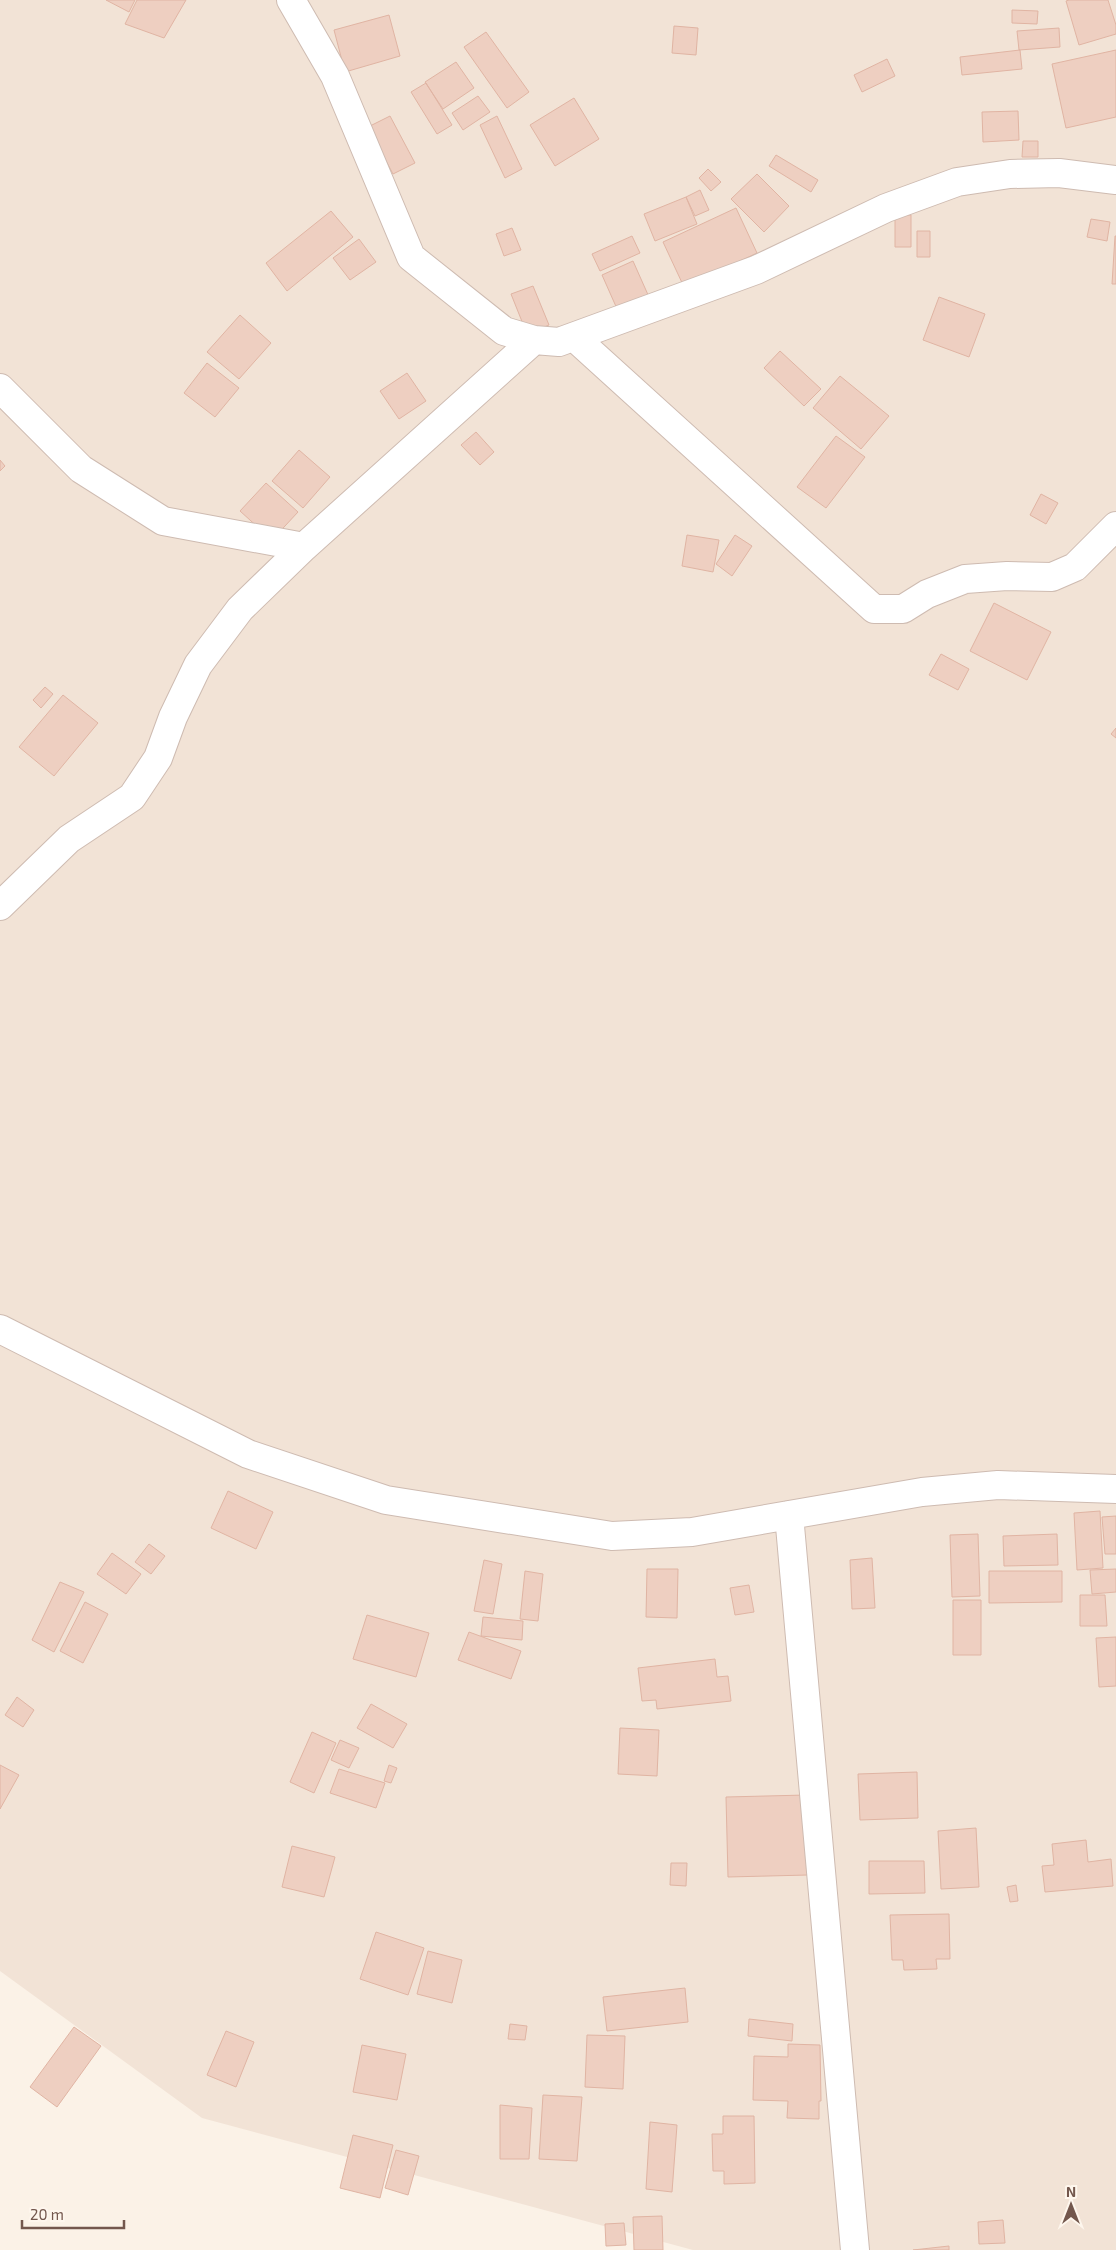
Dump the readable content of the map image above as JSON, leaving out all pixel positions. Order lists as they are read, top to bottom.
{
  "scale_bar": "20 m",
  "north": "top"
}
